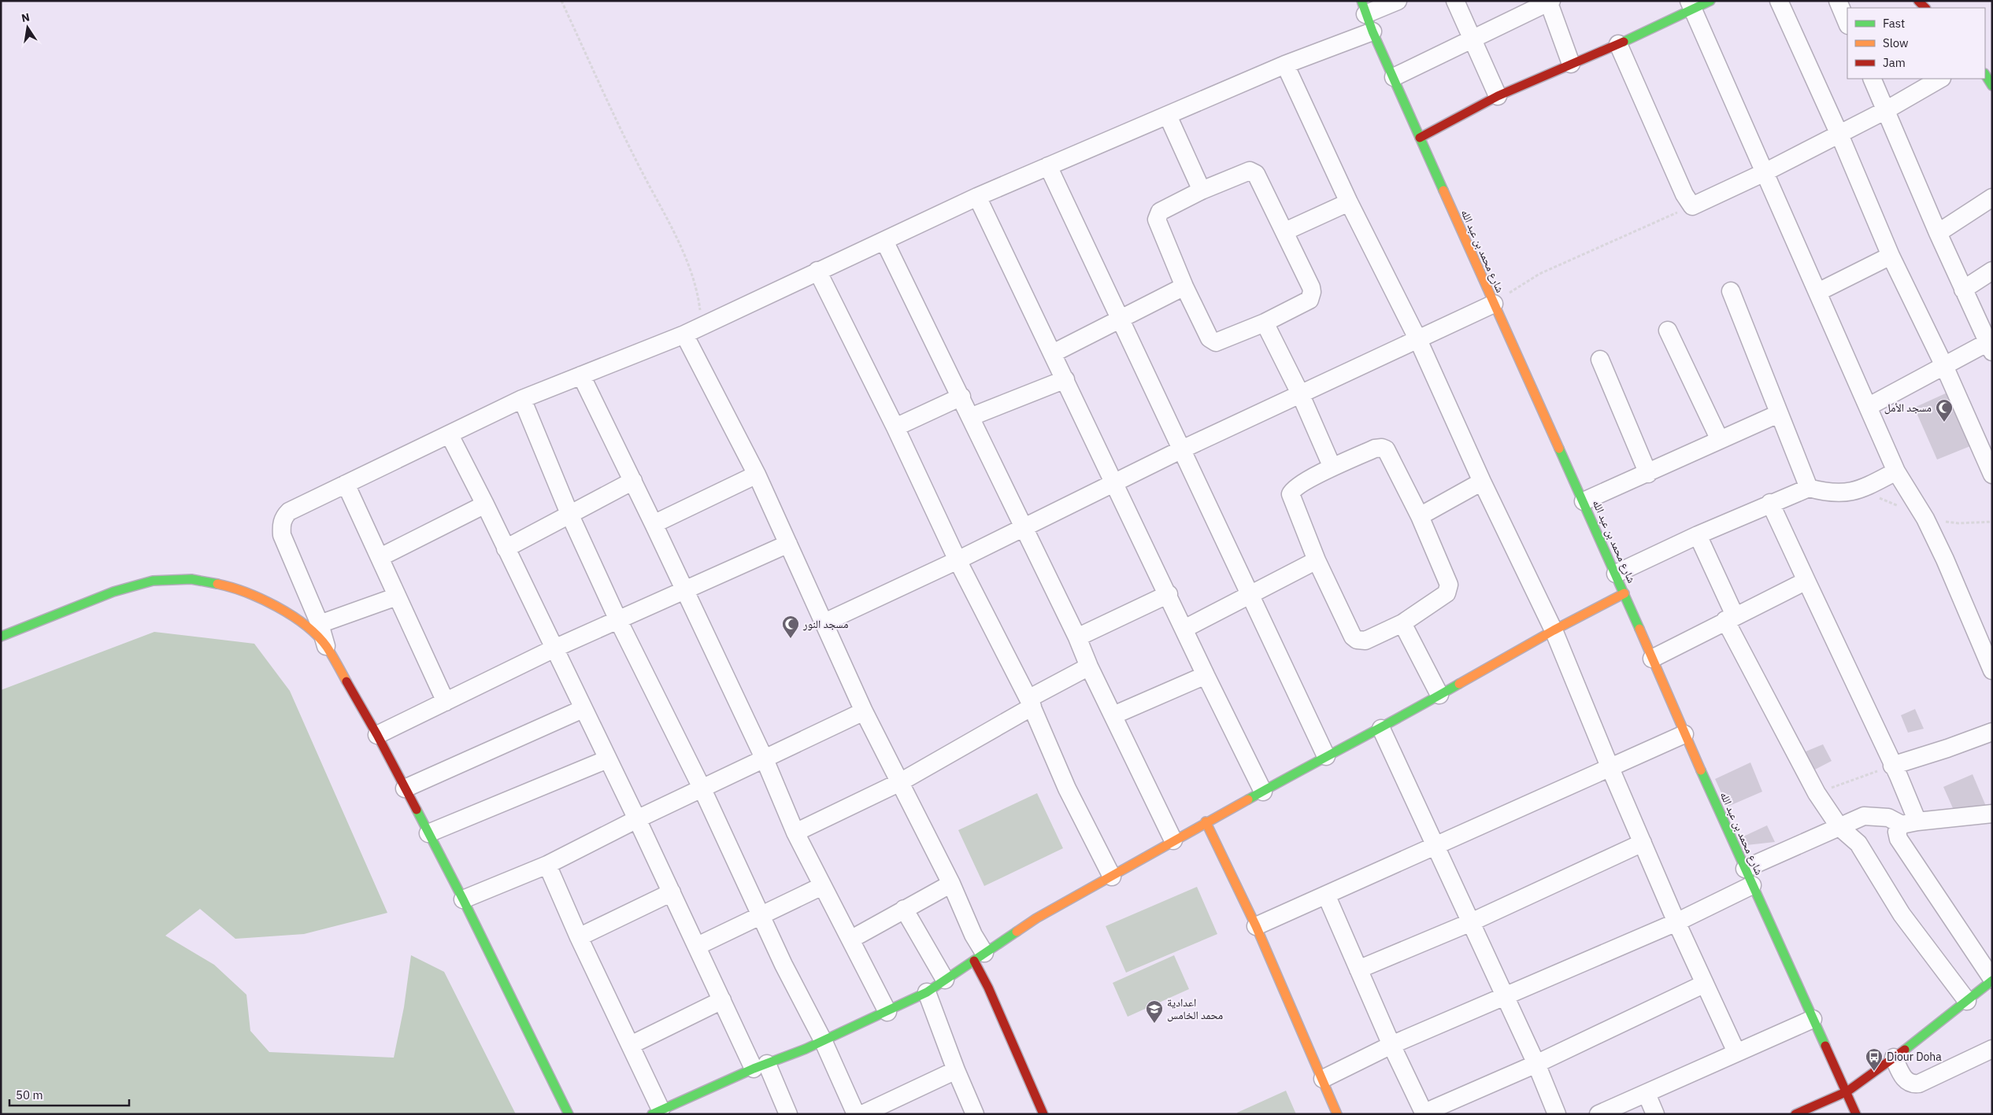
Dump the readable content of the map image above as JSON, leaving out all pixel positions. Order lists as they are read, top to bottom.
{
  "streets": {
    "street": ["شارع محمد بن عبد الله"]
  },
  "places": {
    "mosque": ["مسجد الأمل", "مسجد النور"],
    "school or university": ["اعدادية محمد الخامس"],
    "bus stop": ["Diour Doha"]
  },
  "legend": ["Fast", "Slow", "Jam"],
  "scale_bar": "50 m",
  "north": "top"
}
